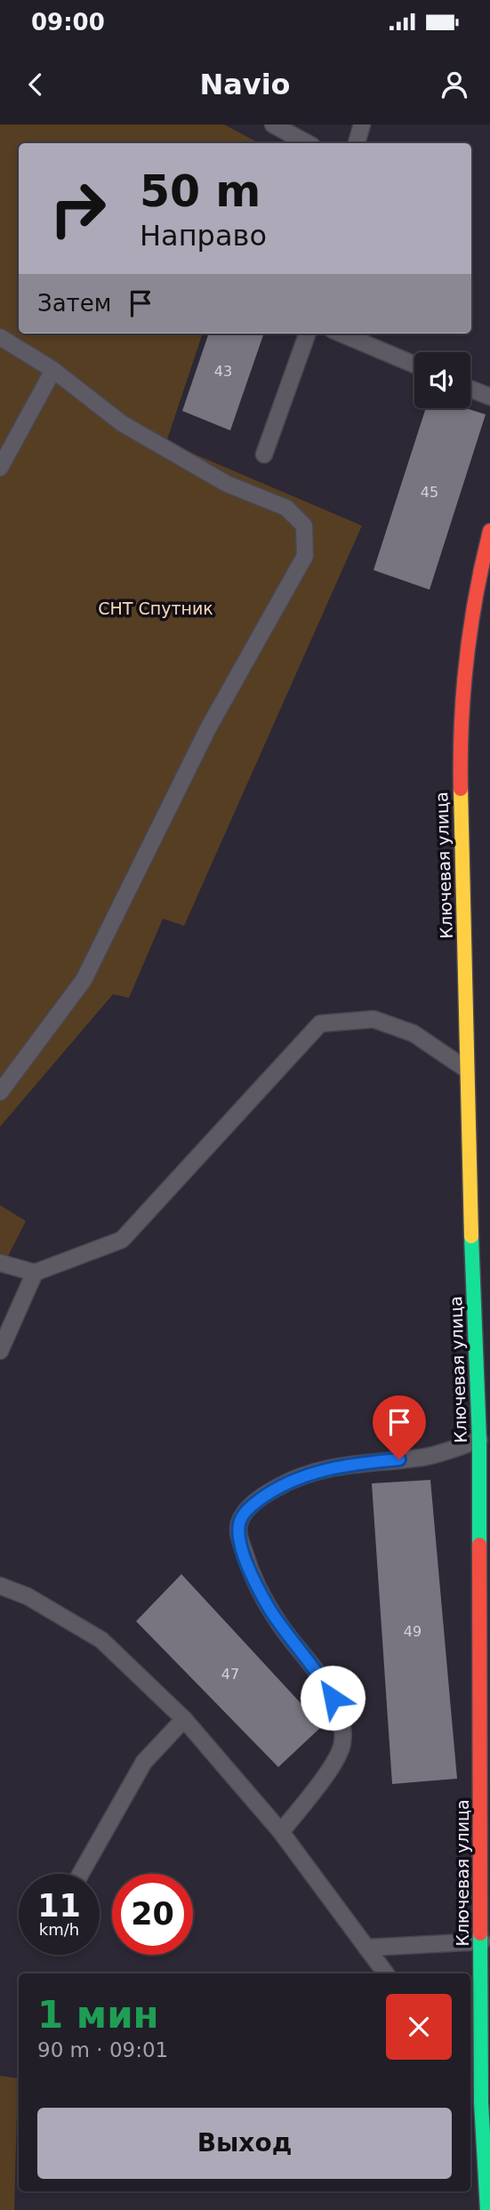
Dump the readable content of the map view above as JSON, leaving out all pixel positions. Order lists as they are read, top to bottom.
{
  "streets": {
    "street": ["Ключевая улица"]
  },
  "parks": ["СНТ Спутник"],
  "house_numbers": [
    "43",
    "45",
    "49",
    "47"
  ],
  "page": {
    "status": "09:00",
    "header": "Navio",
    "turn": ["50 m", "Направо"],
    "then": "Затем",
    "speed": "11 km/h",
    "limit": "20",
    "heading": ["1 мин", "90 m · 09:01"],
    "buttons": "Выход"
  }
}
